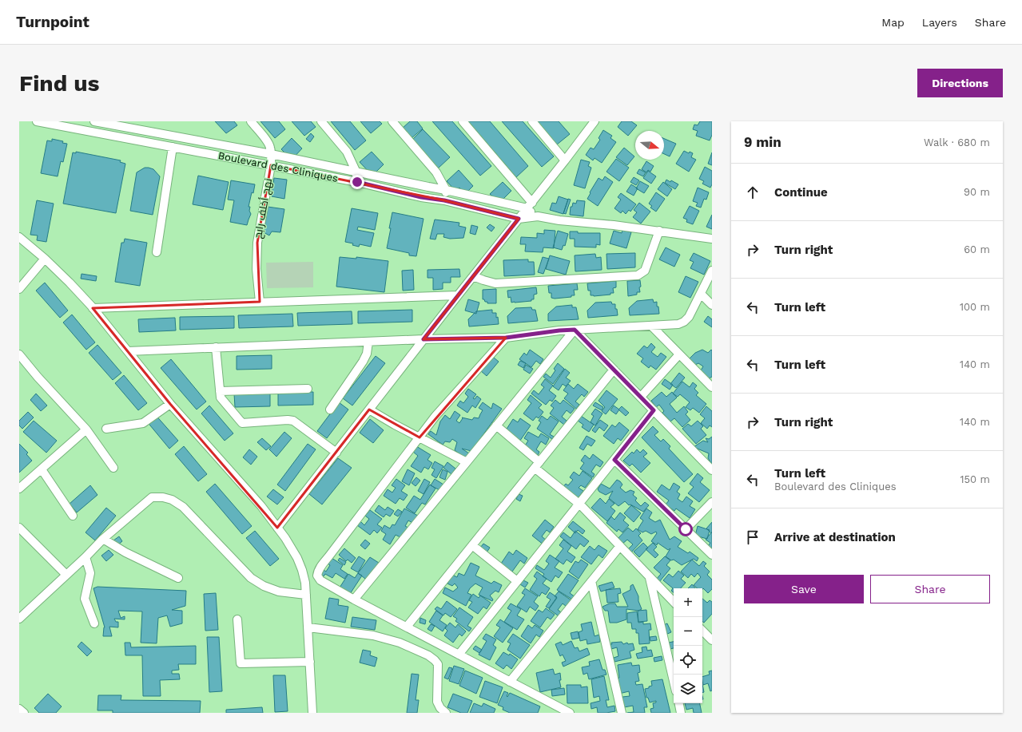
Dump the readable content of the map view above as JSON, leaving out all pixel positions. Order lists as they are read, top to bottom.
{
  "streets": {
    "street": ["Boulevard des Cliniques", "نهج أخلف رابح"]
  },
  "crossings": [
    ["Boulevard des Cliniques", "نهج أخلف رابح"]
  ],
  "north": "right",
  "page": {
    "header": "Turnpoint",
    "nav": ["Map", "Layers", "Share"],
    "buttons": [
      "Directions",
      ["Save", "Share"]
    ],
    "title": "Find us",
    "heading": ["9 min", "Walk · 680 m"],
    "list": [
      ["Continue", "90 m"],
      ["Turn right", "60 m"],
      ["Turn left", "100 m"],
      ["Turn left", "140 m"],
      ["Turn right", "140 m"],
      ["Turn left", "Boulevard des Cliniques", "150 m"],
      "Arrive at destination"
    ],
    "map_buttons": ["+", "−"]
  }
}
